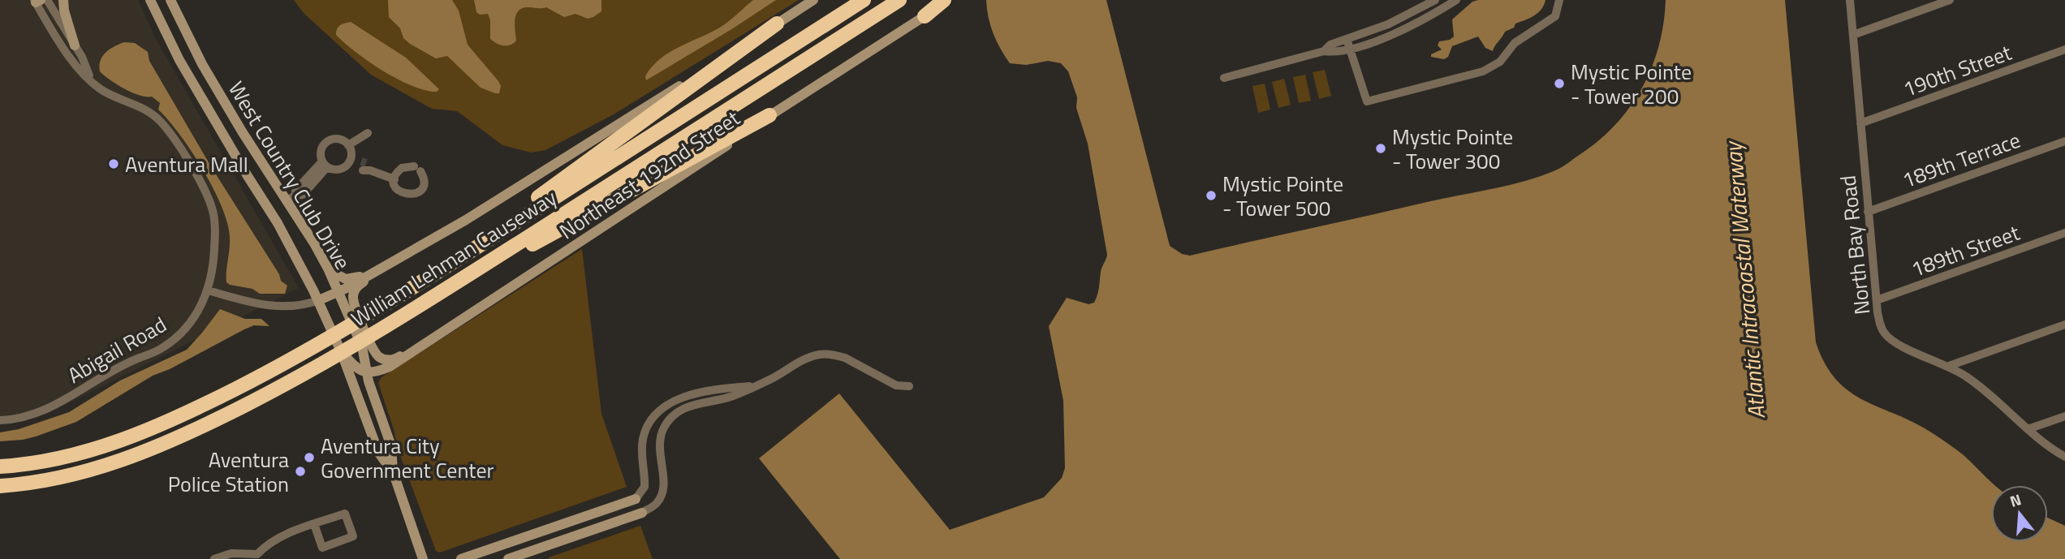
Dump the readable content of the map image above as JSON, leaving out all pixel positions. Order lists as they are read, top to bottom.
{
  "streets": {
    "highway": ["William Lehman Causeway"],
    "street": [
      "190th Street",
      "189th Terrace",
      "Northeast 192nd Street",
      "West Country Club Drive",
      "North Bay Road",
      "189th Street",
      "Abigail Road"
    ]
  },
  "crossings": [
    ["190th Street", "North Bay Road"],
    ["189th Terrace", "North Bay Road"],
    ["Northeast 192nd Street", "West Country Club Drive"],
    ["North Bay Road", "189th Street"]
  ],
  "water": ["Atlantic Intracoastal Waterway"],
  "places": [
    "Mystic Pointe - Tower 200",
    "Mystic Pointe - Tower 300",
    "Aventura Mall",
    "Mystic Pointe - Tower 500",
    "Aventura City Government Center",
    "Aventura Police Station"
  ],
  "north": "top"
}
